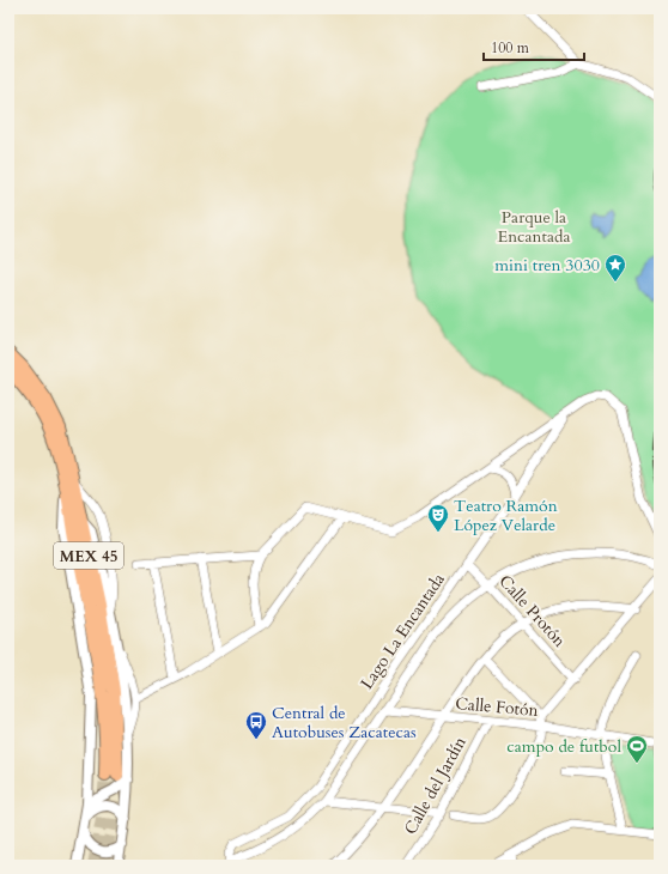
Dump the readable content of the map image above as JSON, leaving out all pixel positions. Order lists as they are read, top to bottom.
{
  "streets": {
    "main road": ["MEX 45"],
    "street": [
      "Calle Protón",
      "Lago La Encantada",
      "Calle Fotón",
      "Calle del Jardín"
    ]
  },
  "crossings": [
    ["Calle Protón", "Lago La Encantada"],
    ["Calle Fotón", "Calle del Jardín"]
  ],
  "parks": ["Parque la Encantada"],
  "places": {
    "place": ["mini tren 3030"],
    "theatre": ["Teatro Ramón López Velarde"],
    "bus stop": ["Central de Autobuses Zacatecas"],
    "sports": ["campo de futbol"]
  },
  "scale_bar": "100 m"
}
